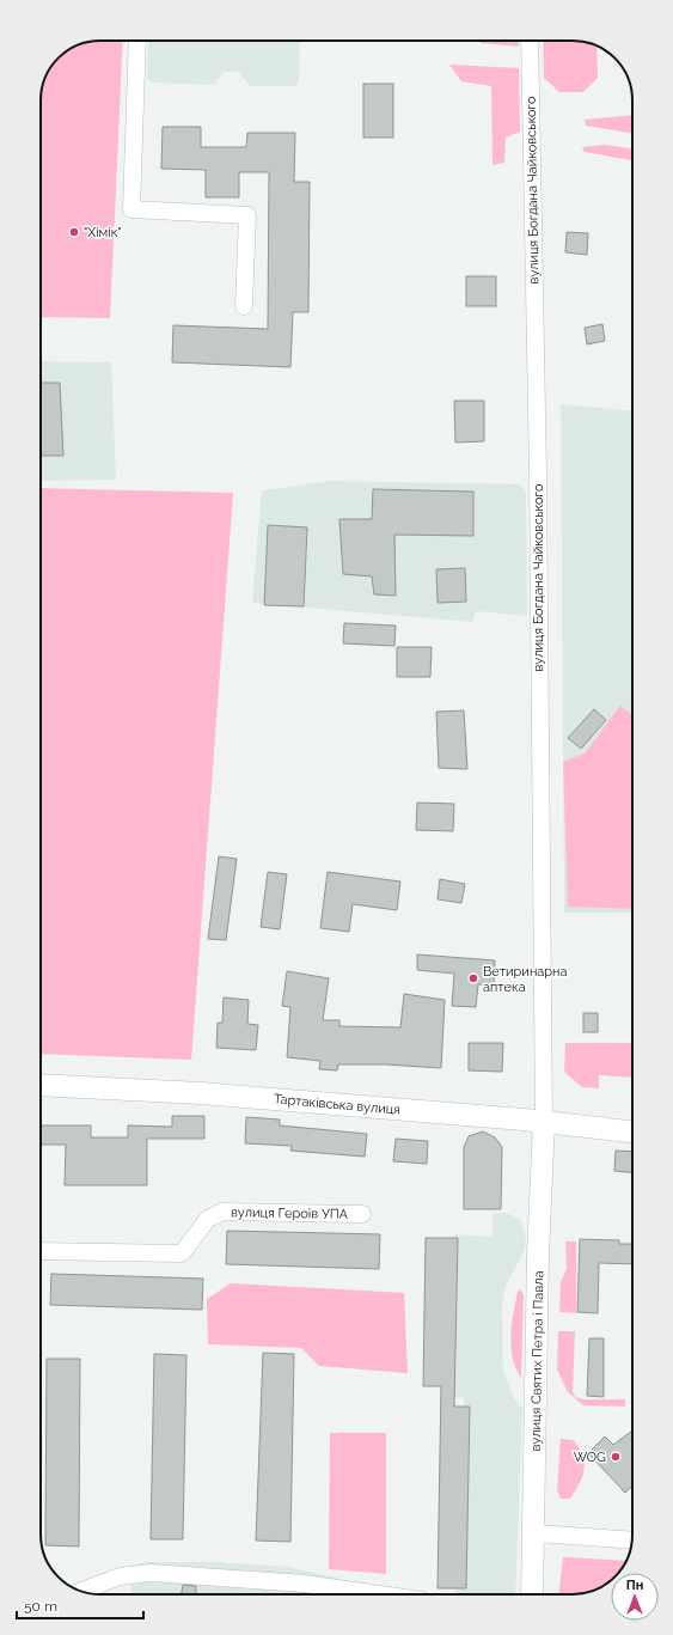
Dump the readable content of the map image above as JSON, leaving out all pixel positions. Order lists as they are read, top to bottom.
{
  "streets": {
    "street": [
      "вулиця Богдана Чайковського",
      "Тартаківська вулиця",
      "вулиця Героїв УПА",
      "вулиця Святих Петра і Павла"
    ]
  },
  "crossings": [
    ["вулиця Богдана Чайковського", "Тартаківська вулиця"],
    ["вулиця Богдана Чайковського", "вулиця Святих Петра і Павла"],
    ["Тартаківська вулиця", "вулиця Святих Петра і Павла"]
  ],
  "places": ["\"Хімік\"", "Ветиринарна аптека", "WOG"],
  "scale_bar": "50 m",
  "north": "top"
}
